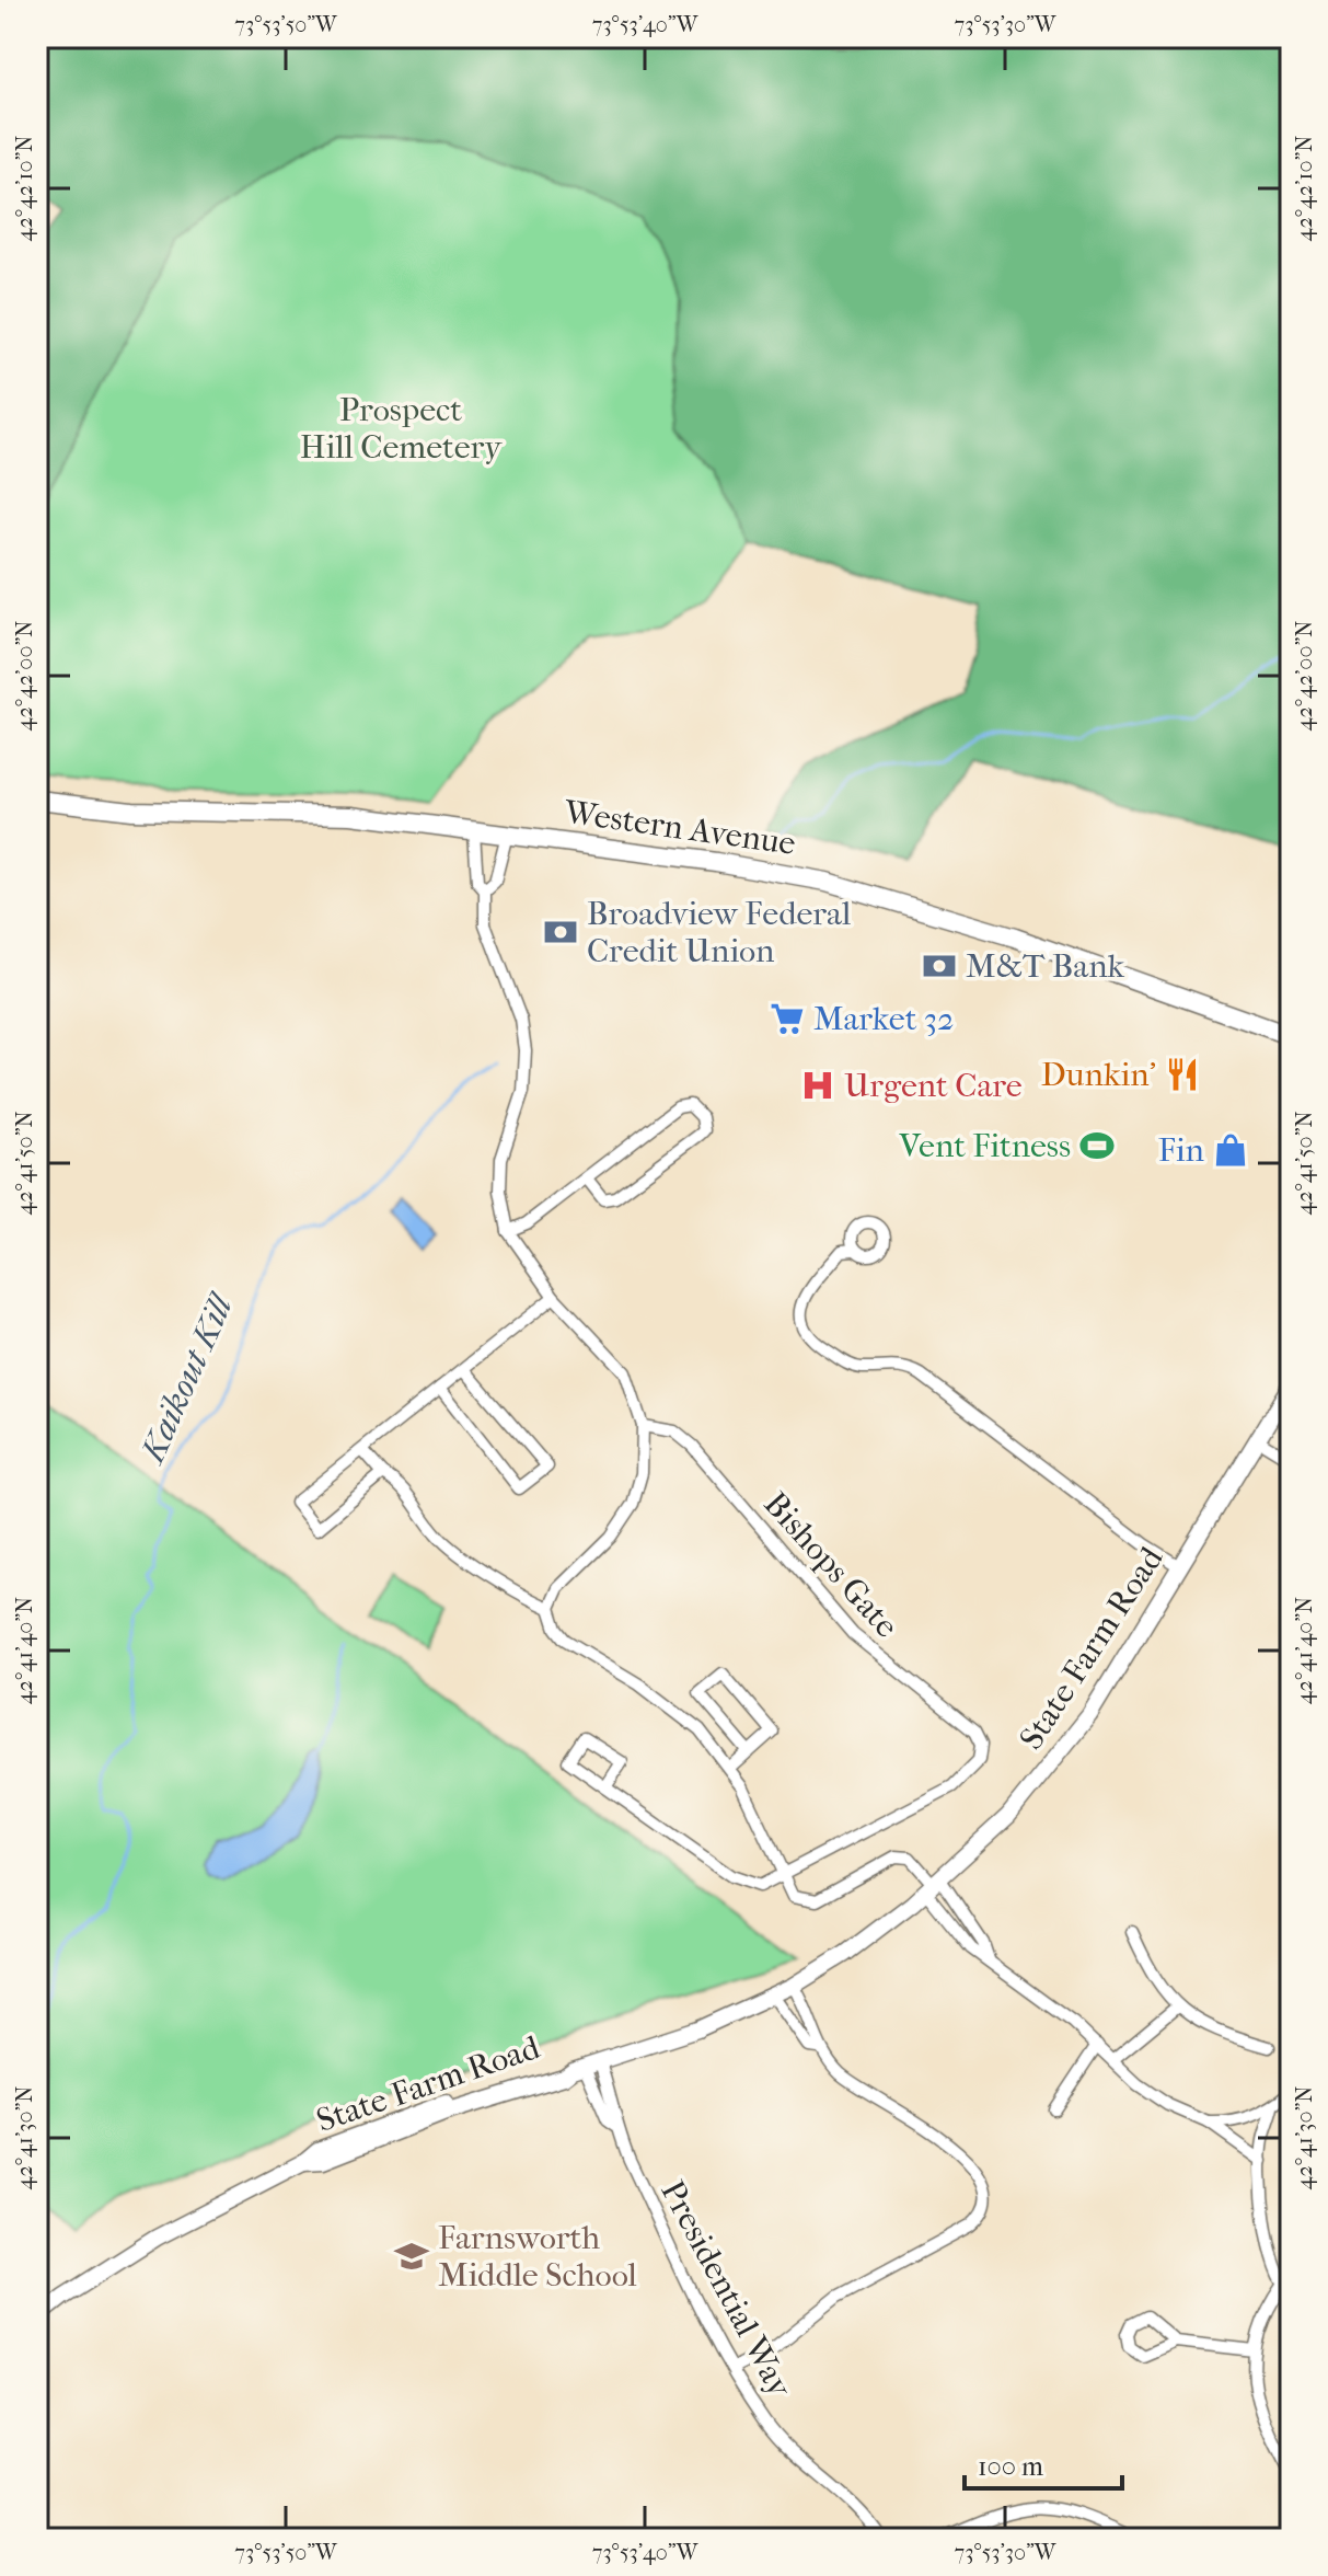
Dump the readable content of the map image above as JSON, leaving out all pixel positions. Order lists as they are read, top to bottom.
{
  "streets": {
    "main road": ["Western Avenue", "State Farm Road"],
    "street": ["Bishops Gate", "Presidential Way"]
  },
  "crossings": [
    ["State Farm Road", "Presidential Way"]
  ],
  "water": ["Kaikout Kill"],
  "parks": ["Prospect Hill Cemetery"],
  "places": {
    "bank": ["Broadview Federal Credit Union", "M&T Bank"],
    "supermarket": ["Market 32"],
    "restaurant": ["Dunkin'"],
    "hospital": ["Urgent Care"],
    "sports": ["Vent Fitness"],
    "shop": ["Fin"],
    "school or university": ["Farnsworth Middle School"]
  },
  "scale_bar": "100 m",
  "coordinates": [
    "73°53'50\"W",
    "73°53'40\"W",
    "73°53'30\"W",
    "42°42'10\"N",
    "42°42'00\"N",
    "42°41'50\"N",
    "42°41'40\"N",
    "42°41'30\"N"
  ]
}
